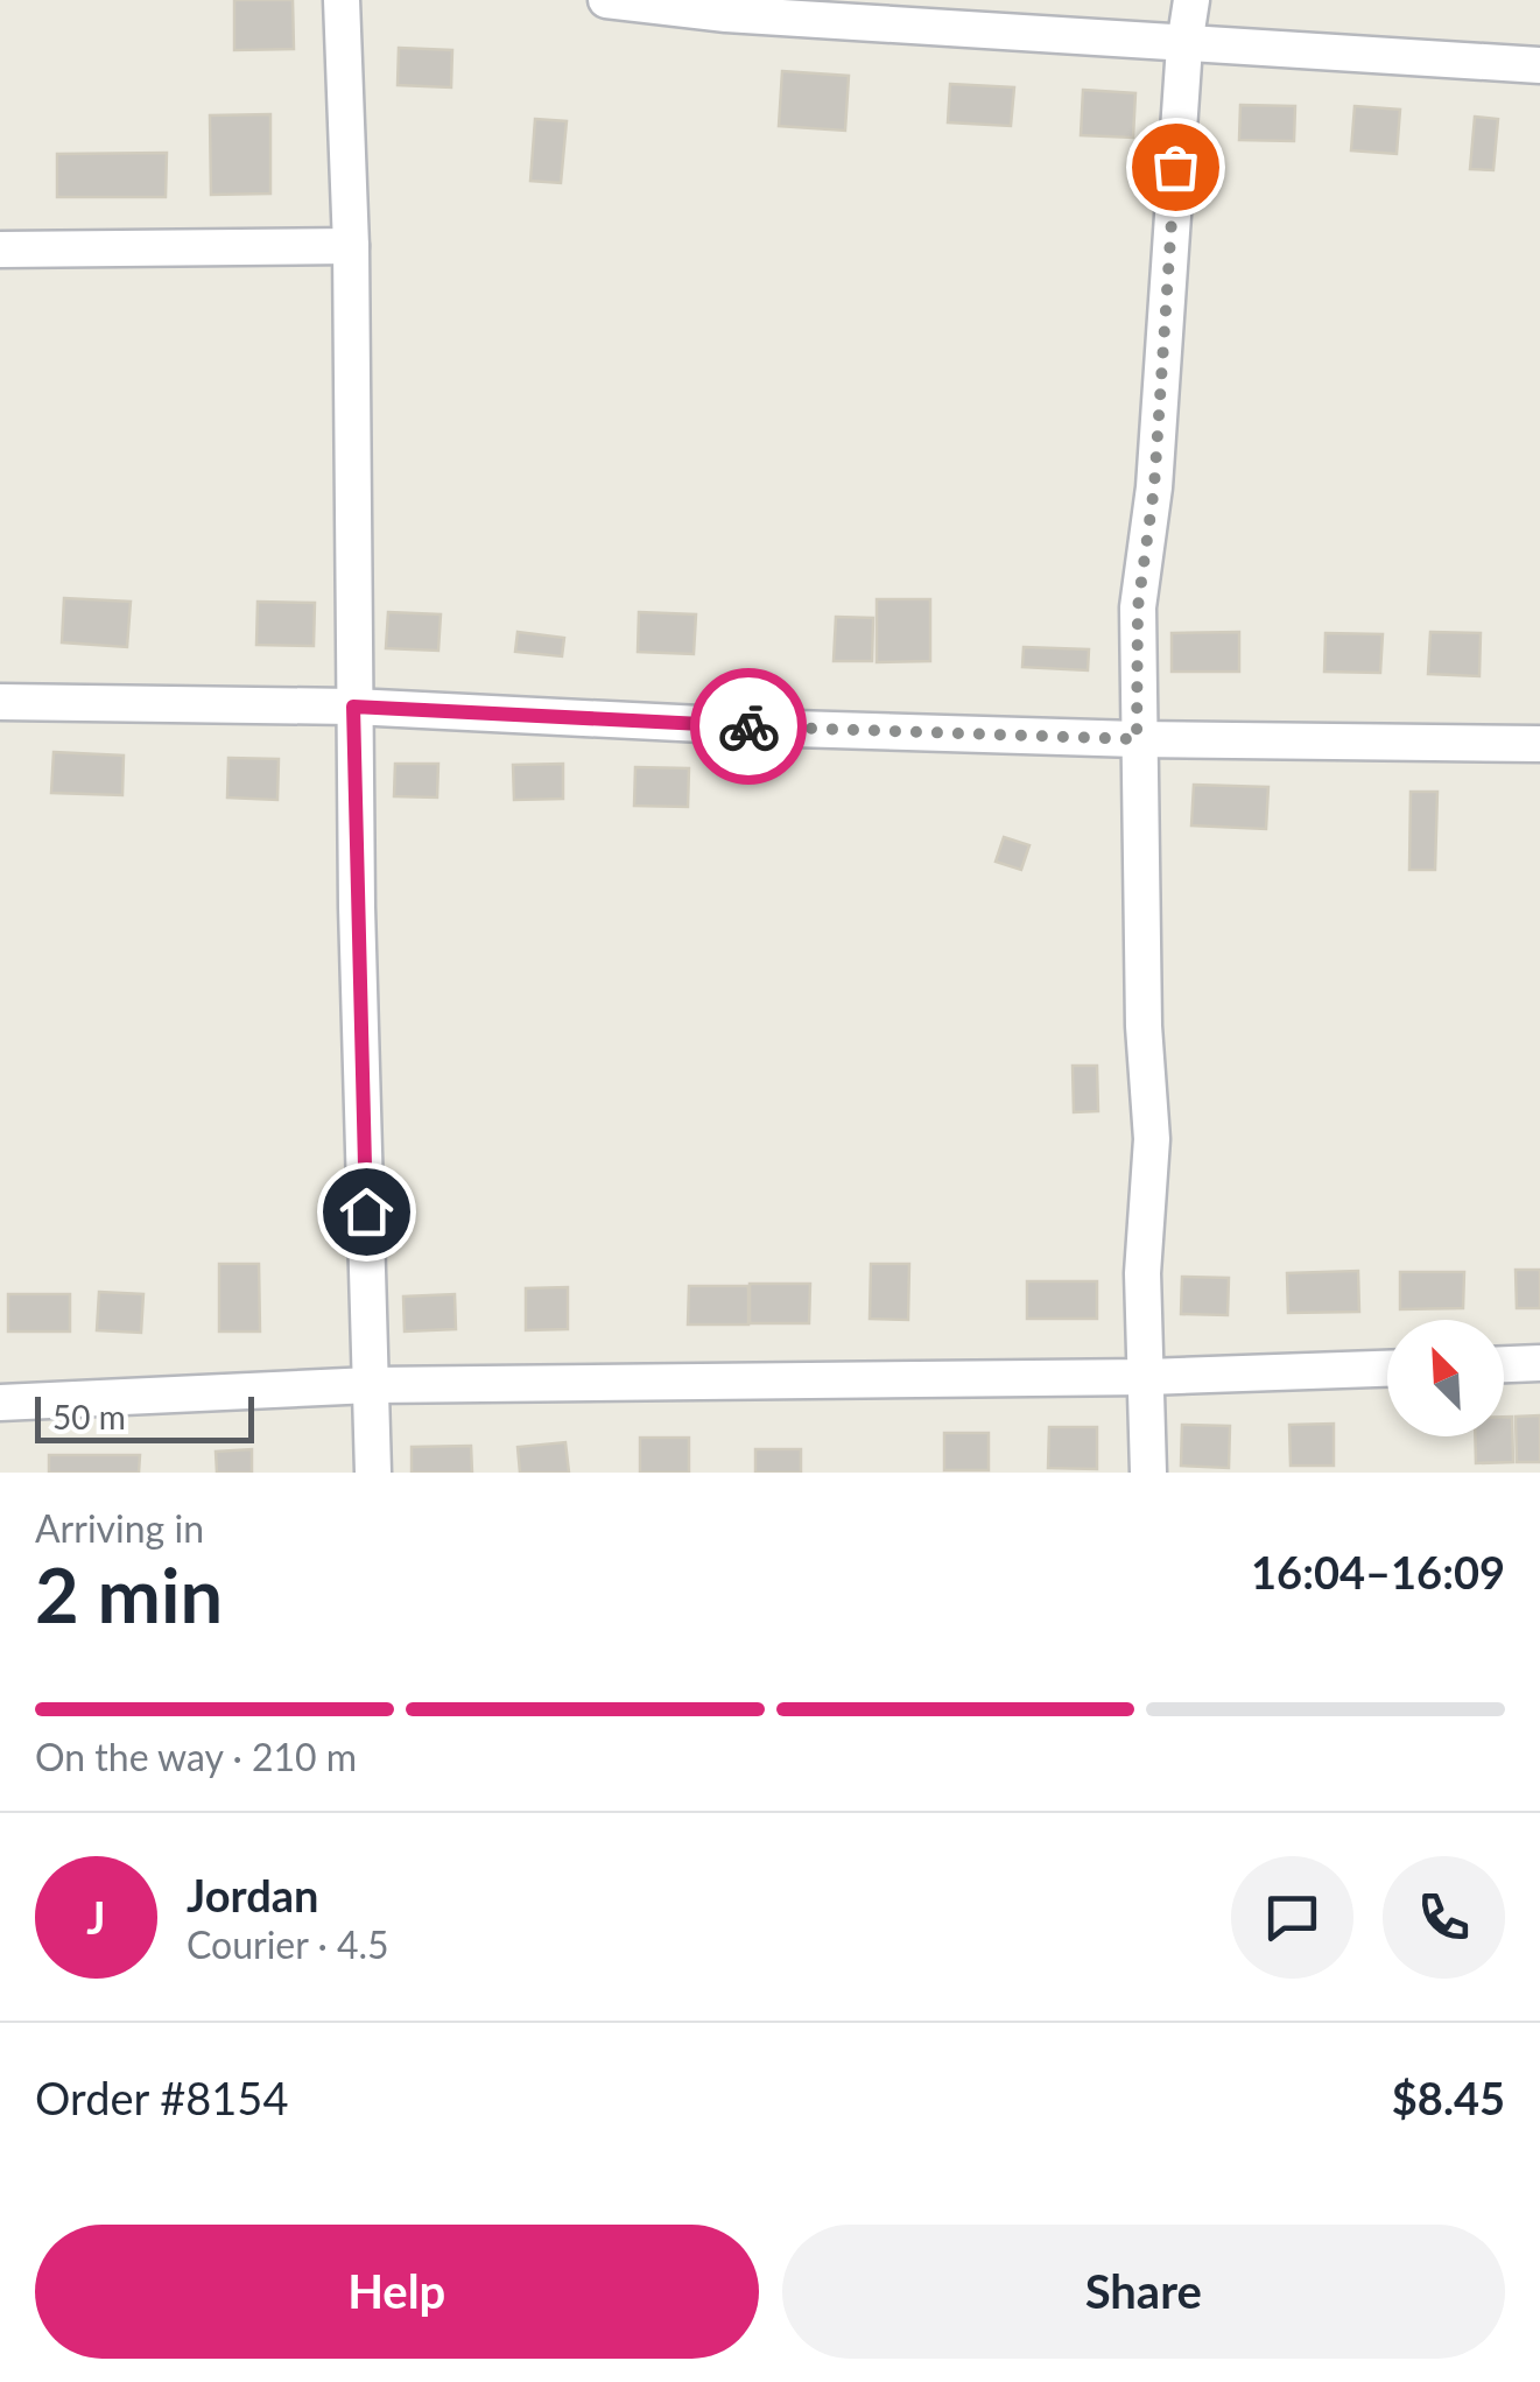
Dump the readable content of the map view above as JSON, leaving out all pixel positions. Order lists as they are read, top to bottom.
{
  "scale_bar": "50 m",
  "north": "top left",
  "page": {
    "scale": "50 m",
    "heading": ["2 min", "Arriving in", "16:04–16:09"],
    "panel": [
      "Jordan",
      "Courier · 4.5",
      "Order #8154",
      "$8.45"
    ],
    "bar": "On the way · 210 m",
    "round": "J",
    "buttons": ["Help", "Share"]
  }
}
